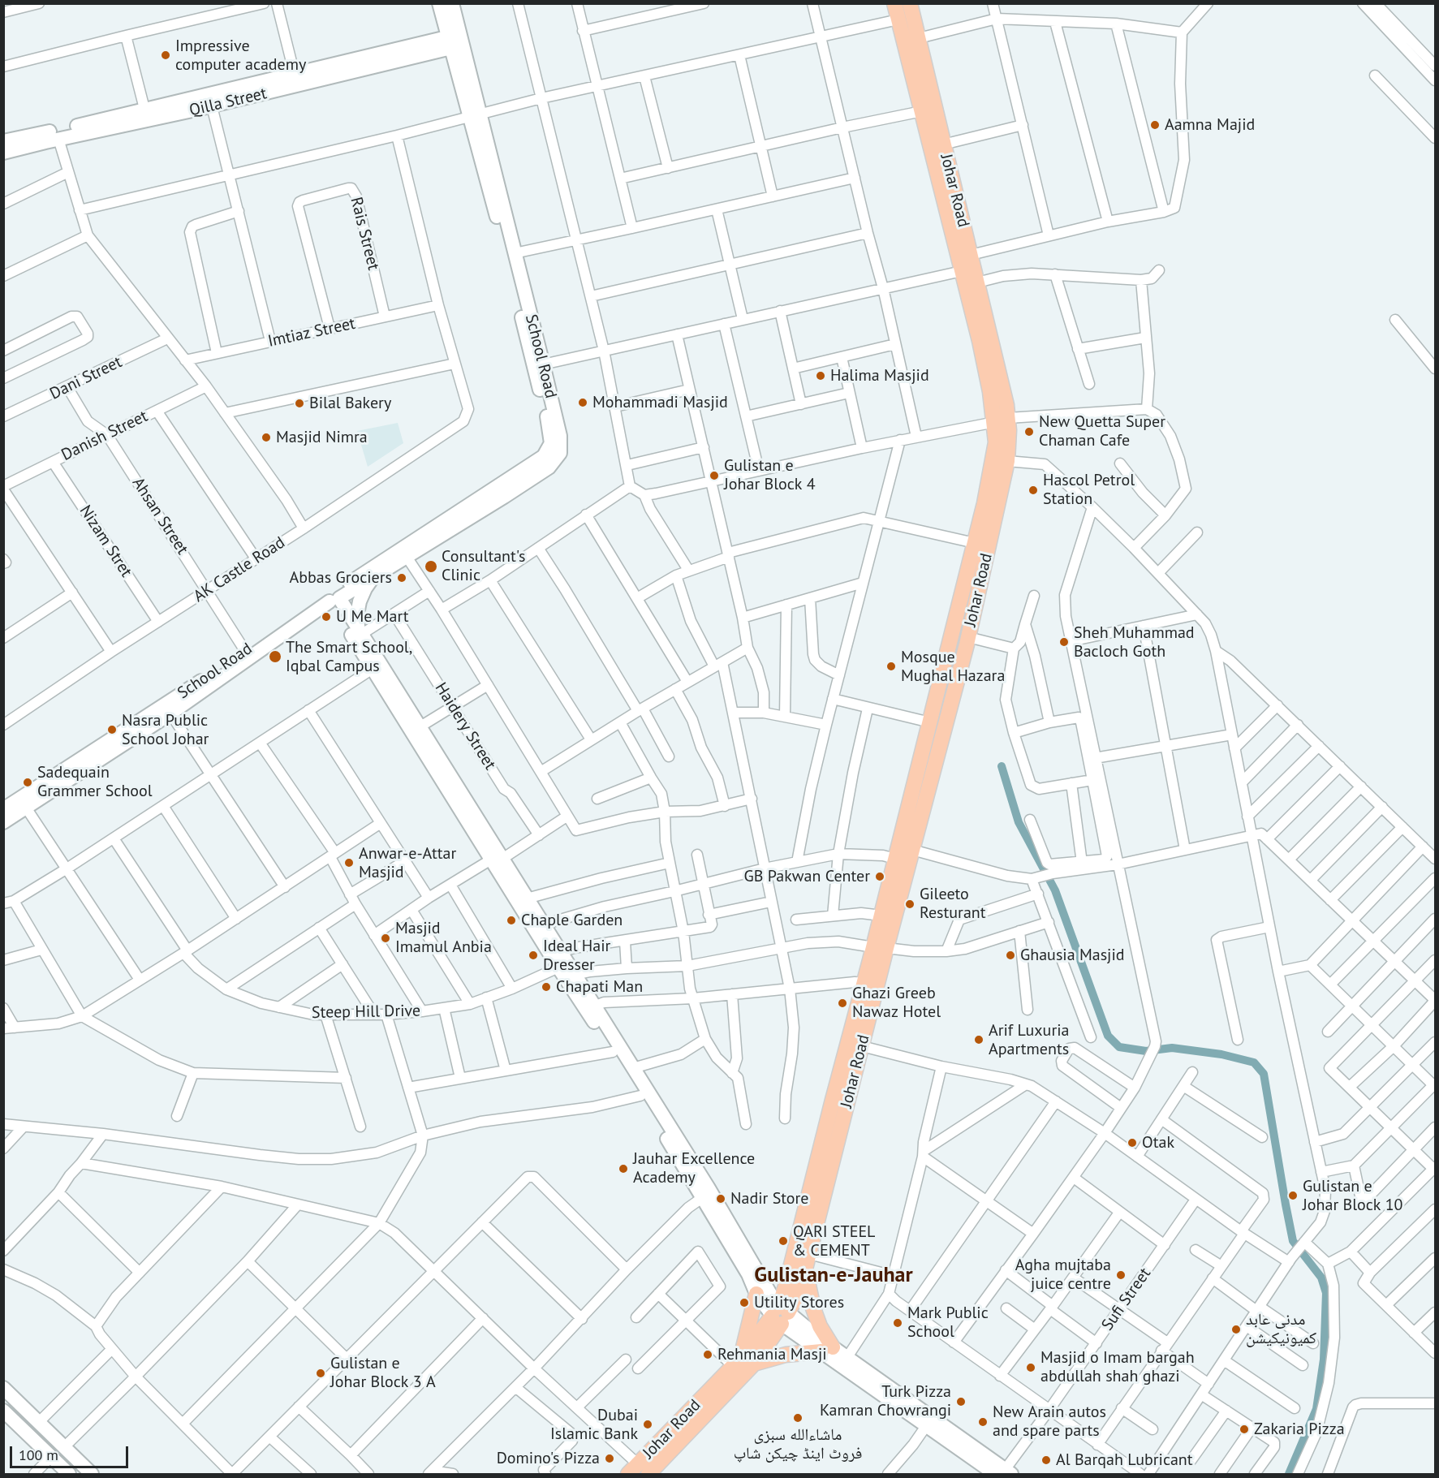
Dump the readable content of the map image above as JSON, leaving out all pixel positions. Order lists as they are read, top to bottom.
{
  "streets": {
    "main road": ["Johar Road"],
    "street": [
      "Qilla Street",
      "Rais Street",
      "Imtiaz Street",
      "School Road",
      "Dani Street",
      "Danish Street",
      "Ahsan Street",
      "Nizam Stret",
      "AK Castle Road",
      "Haidery Street",
      "Steep Hill Drive",
      "Sufi Street"
    ]
  },
  "crossings": [
    ["Qilla Street", "School Road"],
    ["Rais Street", "Imtiaz Street"],
    ["School Road", "Ahsan Street"],
    ["Dani Street", "Ahsan Street"],
    ["Danish Street", "Ahsan Street"],
    ["Danish Street", "Nizam Stret"],
    ["Ahsan Street", "AK Castle Road"],
    ["Nizam Stret", "AK Castle Road"]
  ],
  "districts": ["Gulistan-e-Jauhar"],
  "places": [
    "Impressive computer academy",
    "Aamna Majid",
    "Halima Masjid",
    "Mohammadi Masjid",
    "Bilal Bakery",
    "New Quetta Super Chaman Cafe",
    "Masjid Nimra",
    "Gulistan e Johar Block 4",
    "Hascol Petrol Station",
    "Consultant's Clinic",
    "Abbas Grociers",
    "U Me Mart",
    "Sheh Muhammad Bacloch Goth",
    "The Smart School, Iqbal Campus",
    "Mosque Mughal Hazara",
    "Nasra Public School Johar",
    "Sadequain Grammer School",
    "Anwar-e-Attar Masjid",
    "GB Pakwan Center",
    "Gileeto Resturant",
    "Chaple Garden",
    "Masjid Imamul Anbia",
    "Ideal Hair Dresser",
    "Ghausia Masjid",
    "Chapati Man",
    "Ghazi Greeb Nawaz Hotel",
    "Arif Luxuria Apartments",
    "Otak",
    "Jauhar Excellence Academy",
    "Gulistan e Johar Block 10",
    "Nadir Store",
    "QARI STEEL & CEMENT",
    "Agha mujtaba juice centre",
    "Utility Stores",
    "Mark Public School",
    "مدنی عابد کمیونیکیشن",
    "Rehmania Masji",
    "Masjid o Imam bargah abdullah shah ghazi",
    "Gulistan e Johar Block 3 A",
    "Turk Pizza Kamran Chowrangi",
    "ماشاءالله سبزی فروٹ اینڈ چیکن شاپ",
    "New Arain autos and spare parts",
    "Dubai Islamic Bank",
    "Zakaria Pizza",
    "Domino's Pizza",
    "Al Barqah Lubricant"
  ],
  "scale_bar": "100 m"
}
